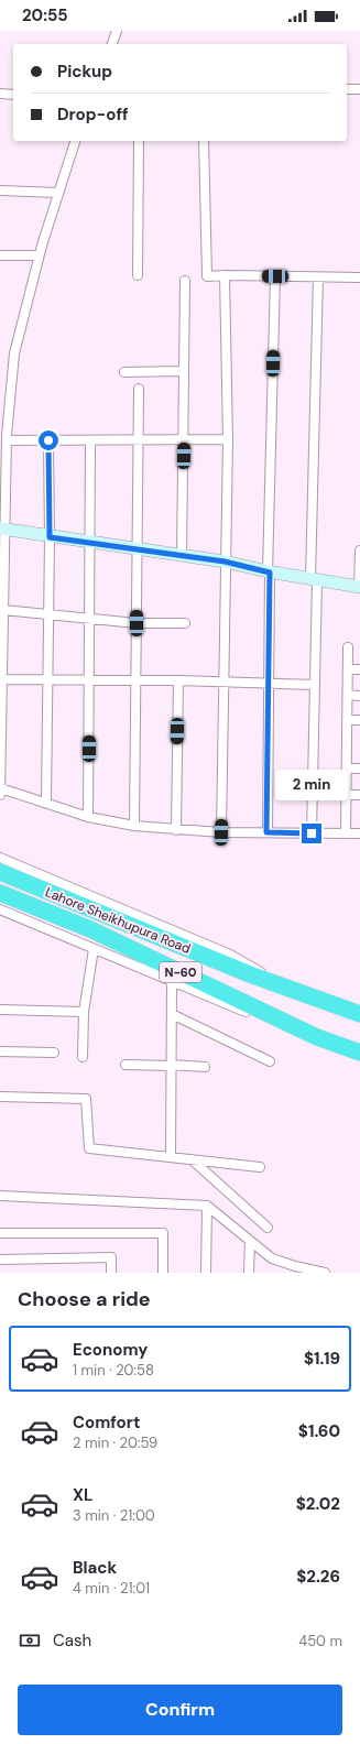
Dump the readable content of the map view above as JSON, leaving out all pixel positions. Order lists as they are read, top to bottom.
{
  "streets": {
    "highway": ["Lahore Sheikhupura Road", "N-60"]
  },
  "page": {
    "status": "20:55",
    "banner": ["Pickup", "Drop-off"],
    "bubble": "2 min",
    "heading": "Choose a ride",
    "list": [
      {
        "name": "Economy",
        "note": "1 min · 20:58",
        "value": "$1.19"
      },
      {
        "name": "Comfort",
        "note": "2 min · 20:59",
        "value": "$1.60"
      },
      {
        "name": "XL",
        "note": "3 min · 21:00",
        "value": "$2.02"
      },
      {
        "name": "Black",
        "note": "4 min · 21:01",
        "value": "$2.26"
      }
    ],
    "pay": ["Cash", "450 m"],
    "buttons": "Confirm"
  }
}
